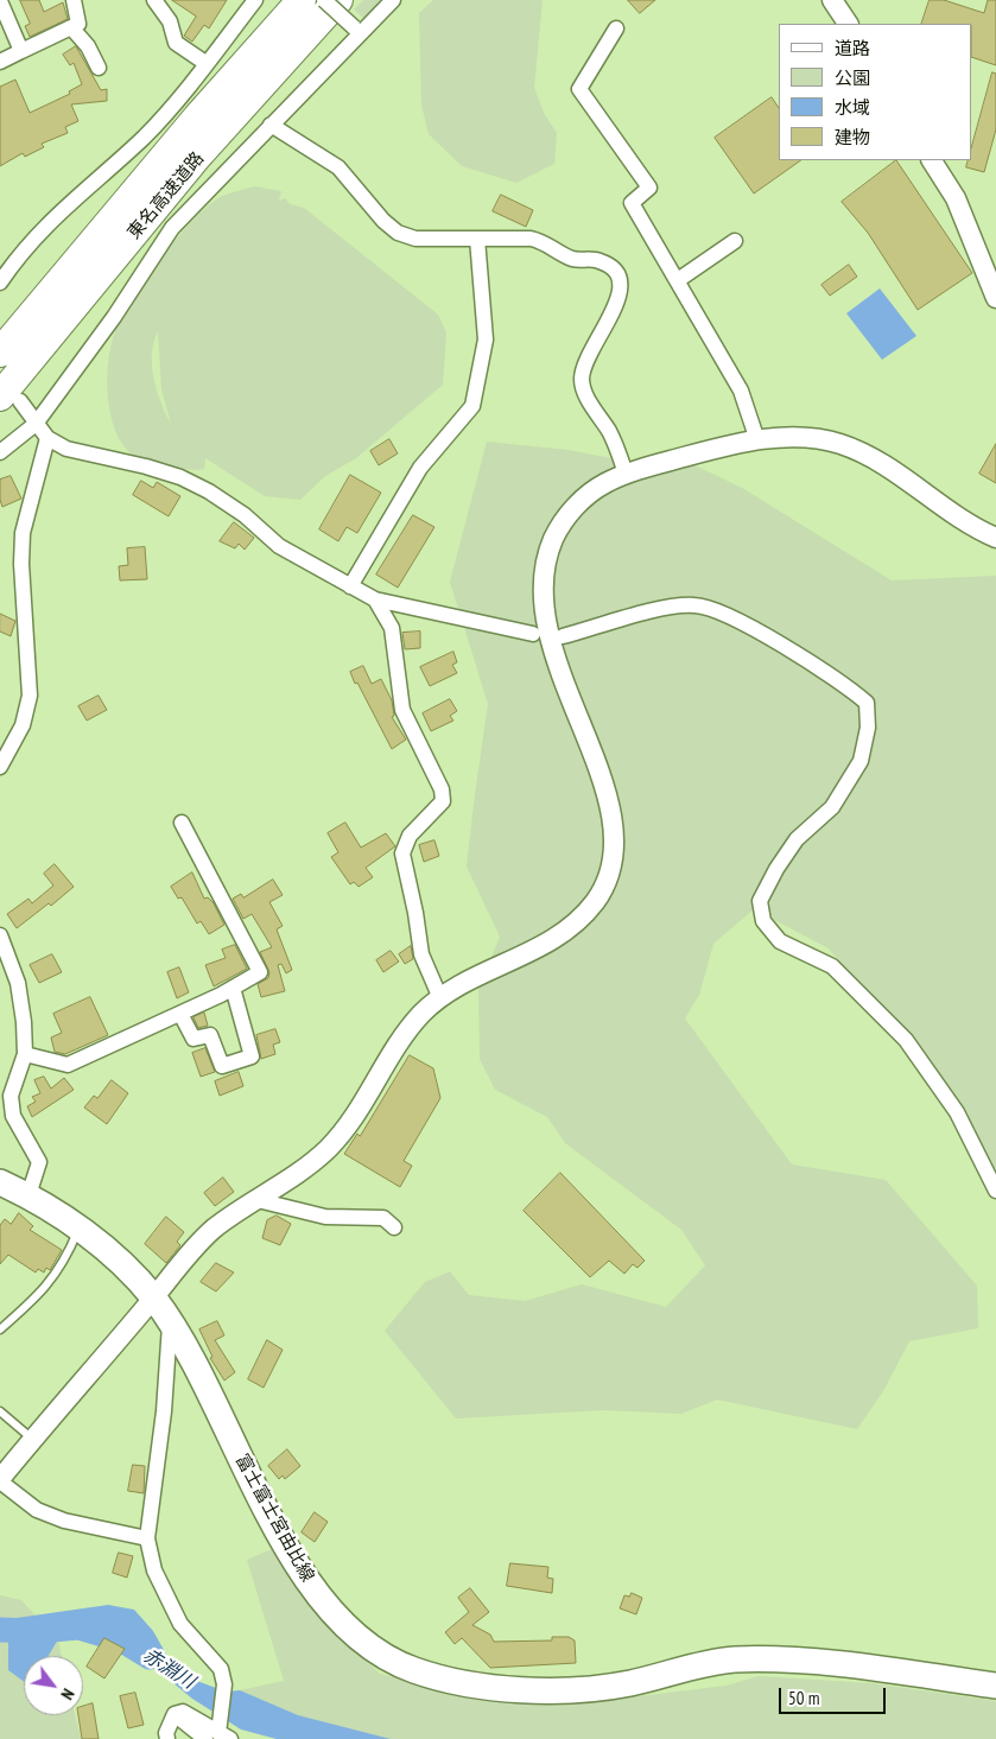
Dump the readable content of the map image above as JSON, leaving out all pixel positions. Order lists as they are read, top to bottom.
{
  "streets": {
    "highway": ["東名高速道路"],
    "main road": ["富士富士宮由比線"]
  },
  "water": ["赤淵川"],
  "legend": [
    "道路",
    "公園",
    "水域",
    "建物"
  ],
  "scale_bar": "50 m",
  "north": "bottom right"
}
